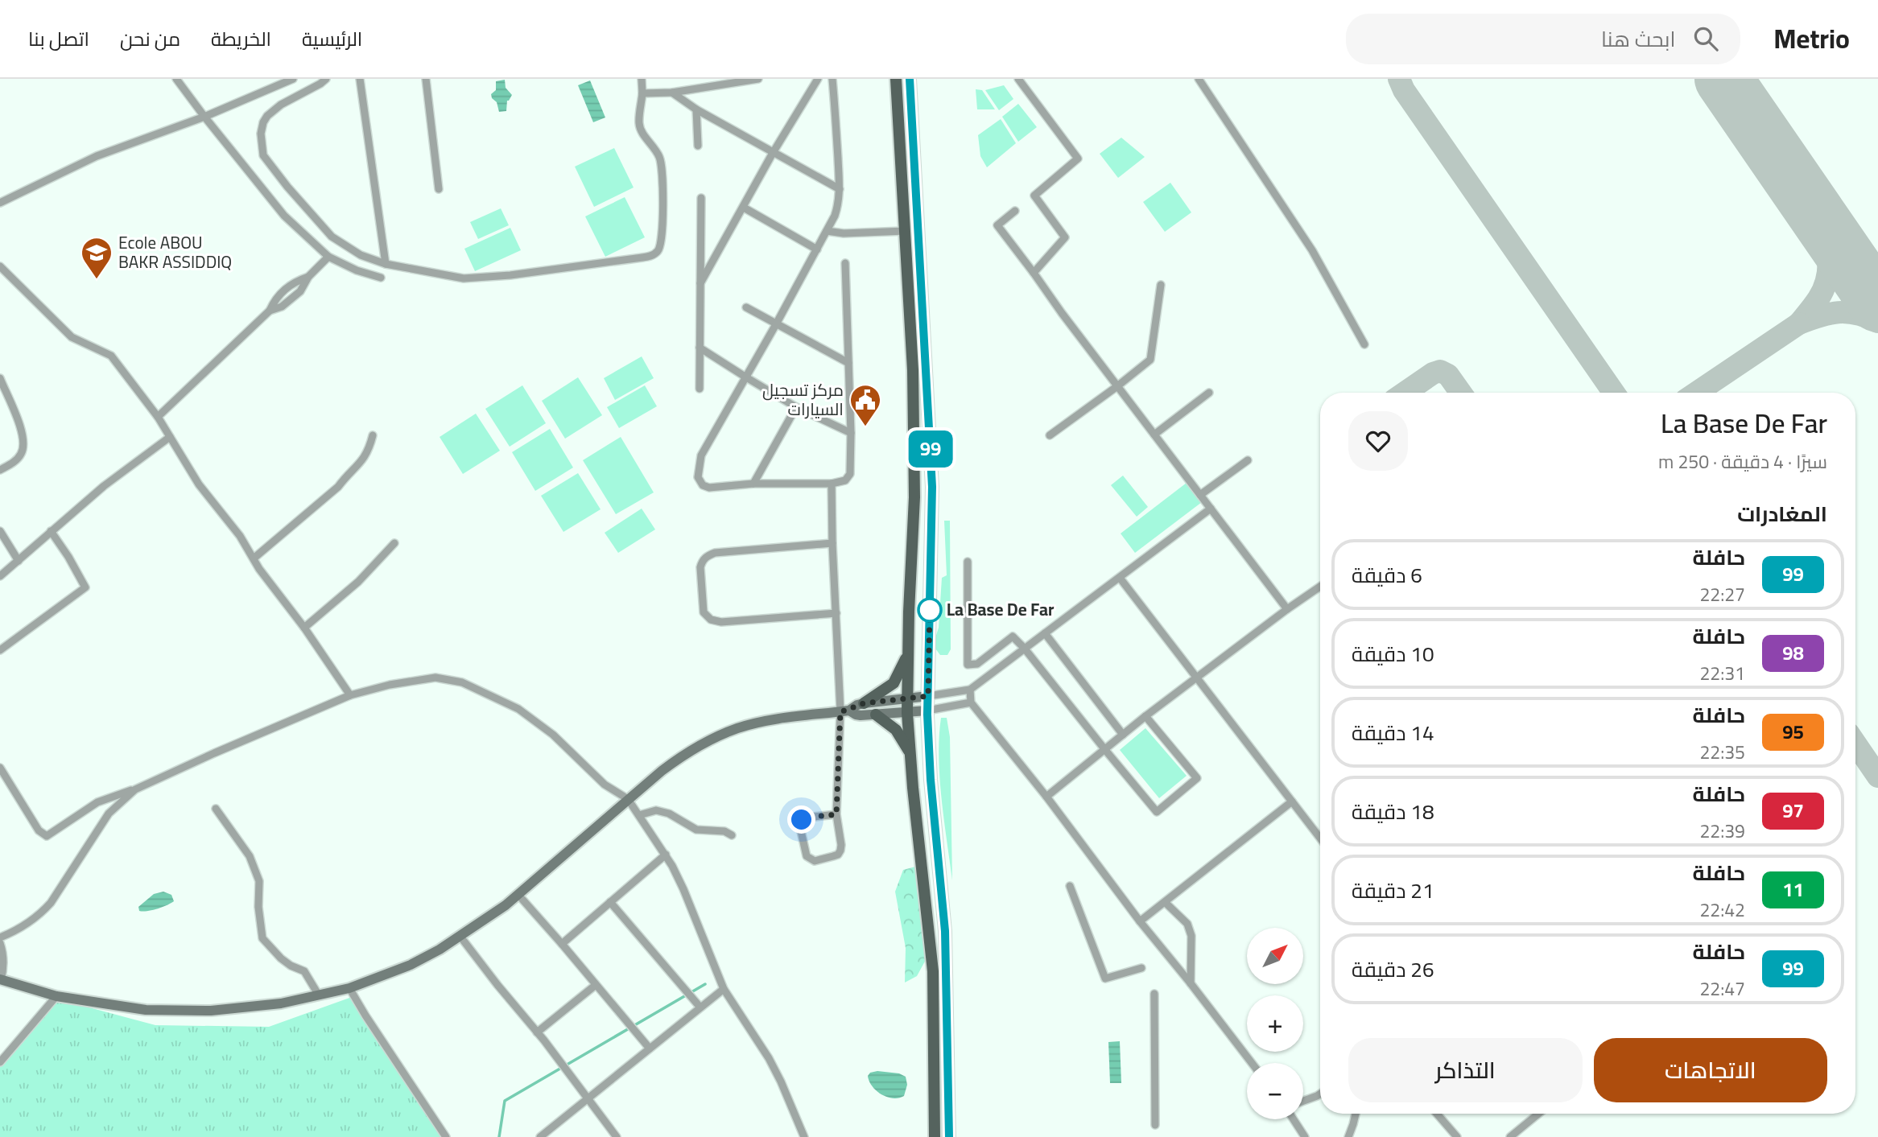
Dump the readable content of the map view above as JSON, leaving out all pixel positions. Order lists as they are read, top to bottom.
{
  "places": {
    "school or university": ["Ecole ABOU BAKR ASSIDDIQ"],
    "public building": ["مركز تسجيل السيارات"],
    "other": ["La Base De Far"]
  },
  "lines": ["bus line 99"],
  "north": "top right",
  "page": {
    "header": "Metrio",
    "search": "ابحث هنا",
    "nav": [
      "الرئيسية",
      "الخريطة",
      "من نحن",
      "اتصل بنا"
    ],
    "on_map": "99",
    "heading": [
      ["La Base De Far", "سيرًا · 4 دقيقة · 250 m"],
      "المغادرات"
    ],
    "list": [
      {
        "mark": "99",
        "name": "حافلة",
        "note": "22:27",
        "value": "6 دقيقة"
      },
      {
        "mark": "98",
        "name": "حافلة",
        "note": "22:31",
        "value": "10 دقيقة"
      },
      {
        "mark": "95",
        "name": "حافلة",
        "note": "22:35",
        "value": "14 دقيقة"
      },
      {
        "mark": "97",
        "name": "حافلة",
        "note": "22:39",
        "value": "18 دقيقة"
      },
      {
        "mark": "11",
        "name": "حافلة",
        "note": "22:42",
        "value": "21 دقيقة"
      },
      {
        "mark": "99",
        "name": "حافلة",
        "note": "22:47",
        "value": "26 دقيقة"
      }
    ],
    "map_buttons": ["+", "−"],
    "buttons": ["الاتجاهات", "التذاكر"]
  }
}
